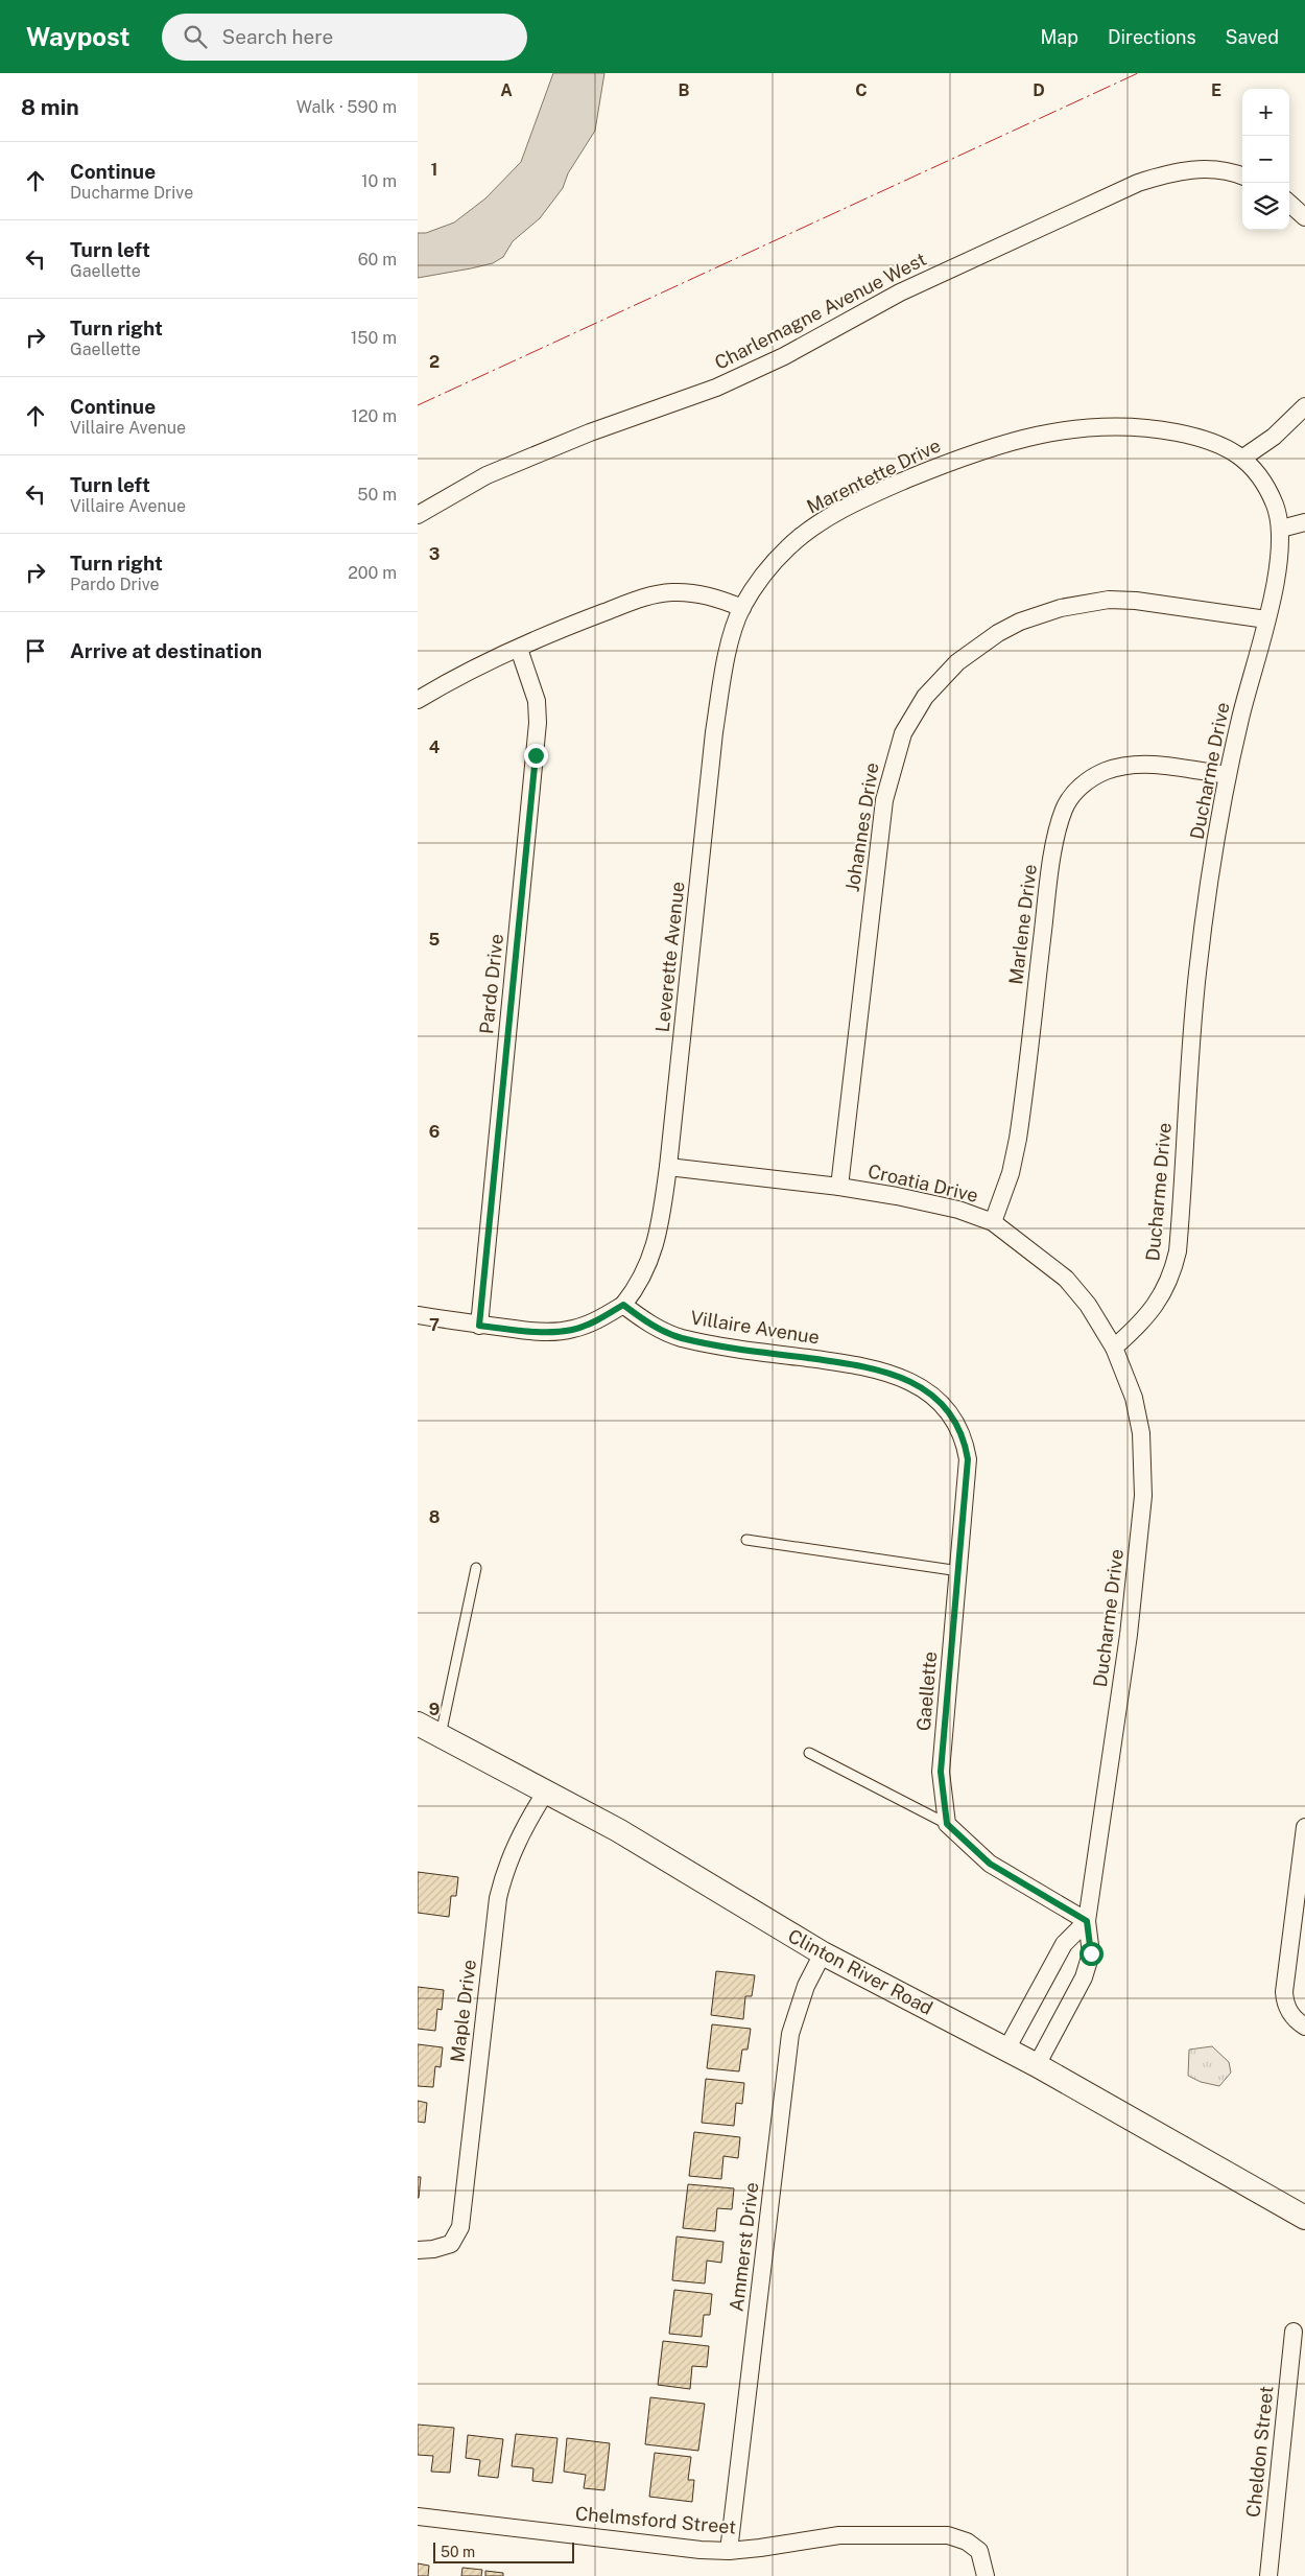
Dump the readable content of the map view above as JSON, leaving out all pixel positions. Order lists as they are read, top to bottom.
{
  "streets": {
    "street": [
      "Charlemagne Avenue West",
      "Marentette Drive",
      "Ducharme Drive",
      "Johannes Drive",
      "Marlene Drive",
      "Leverette Avenue",
      "Pardo Drive",
      "Croatia Drive",
      "Villaire Avenue",
      "Gaellette",
      "Clinton River Road",
      "Maple Drive",
      "Ammerst Drive",
      "Cheldon Street",
      "Chelmsford Street"
    ]
  },
  "crossings": [
    ["Marentette Drive", "Ducharme Drive"],
    ["Marentette Drive", "Leverette Avenue"],
    ["Ducharme Drive", "Johannes Drive"],
    ["Ducharme Drive", "Marlene Drive"],
    ["Ducharme Drive", "Croatia Drive"],
    ["Ducharme Drive", "Clinton River Road"],
    ["Johannes Drive", "Croatia Drive"],
    ["Marlene Drive", "Croatia Drive"],
    ["Leverette Avenue", "Croatia Drive"],
    ["Leverette Avenue", "Villaire Avenue"],
    ["Villaire Avenue", "Gaellette"],
    ["Clinton River Road", "Maple Drive"],
    ["Clinton River Road", "Ammerst Drive"],
    ["Ammerst Drive", "Chelmsford Street"]
  ],
  "scale_bar": "50 m",
  "page": {
    "header": "Waypost",
    "search": "Search here",
    "nav": ["Map", "Directions", "Saved"],
    "heading": ["8 min", "Walk · 590 m"],
    "map_buttons": ["+", "−"],
    "list": [
      ["Continue", "Ducharme Drive", "10 m"],
      ["Turn left", "Gaellette", "60 m"],
      ["Turn right", "Gaellette", "150 m"],
      ["Continue", "Villaire Avenue", "120 m"],
      ["Turn left", "Villaire Avenue", "50 m"],
      ["Turn right", "Pardo Drive", "200 m"],
      "Arrive at destination"
    ],
    "scale": "50 m"
  },
  "grid": {
    "columns": [
      "A",
      "B",
      "C",
      "D",
      "E"
    ],
    "rows": [
      "1",
      "2",
      "3",
      "4",
      "5",
      "6",
      "7",
      "8",
      "9"
    ]
  }
}
